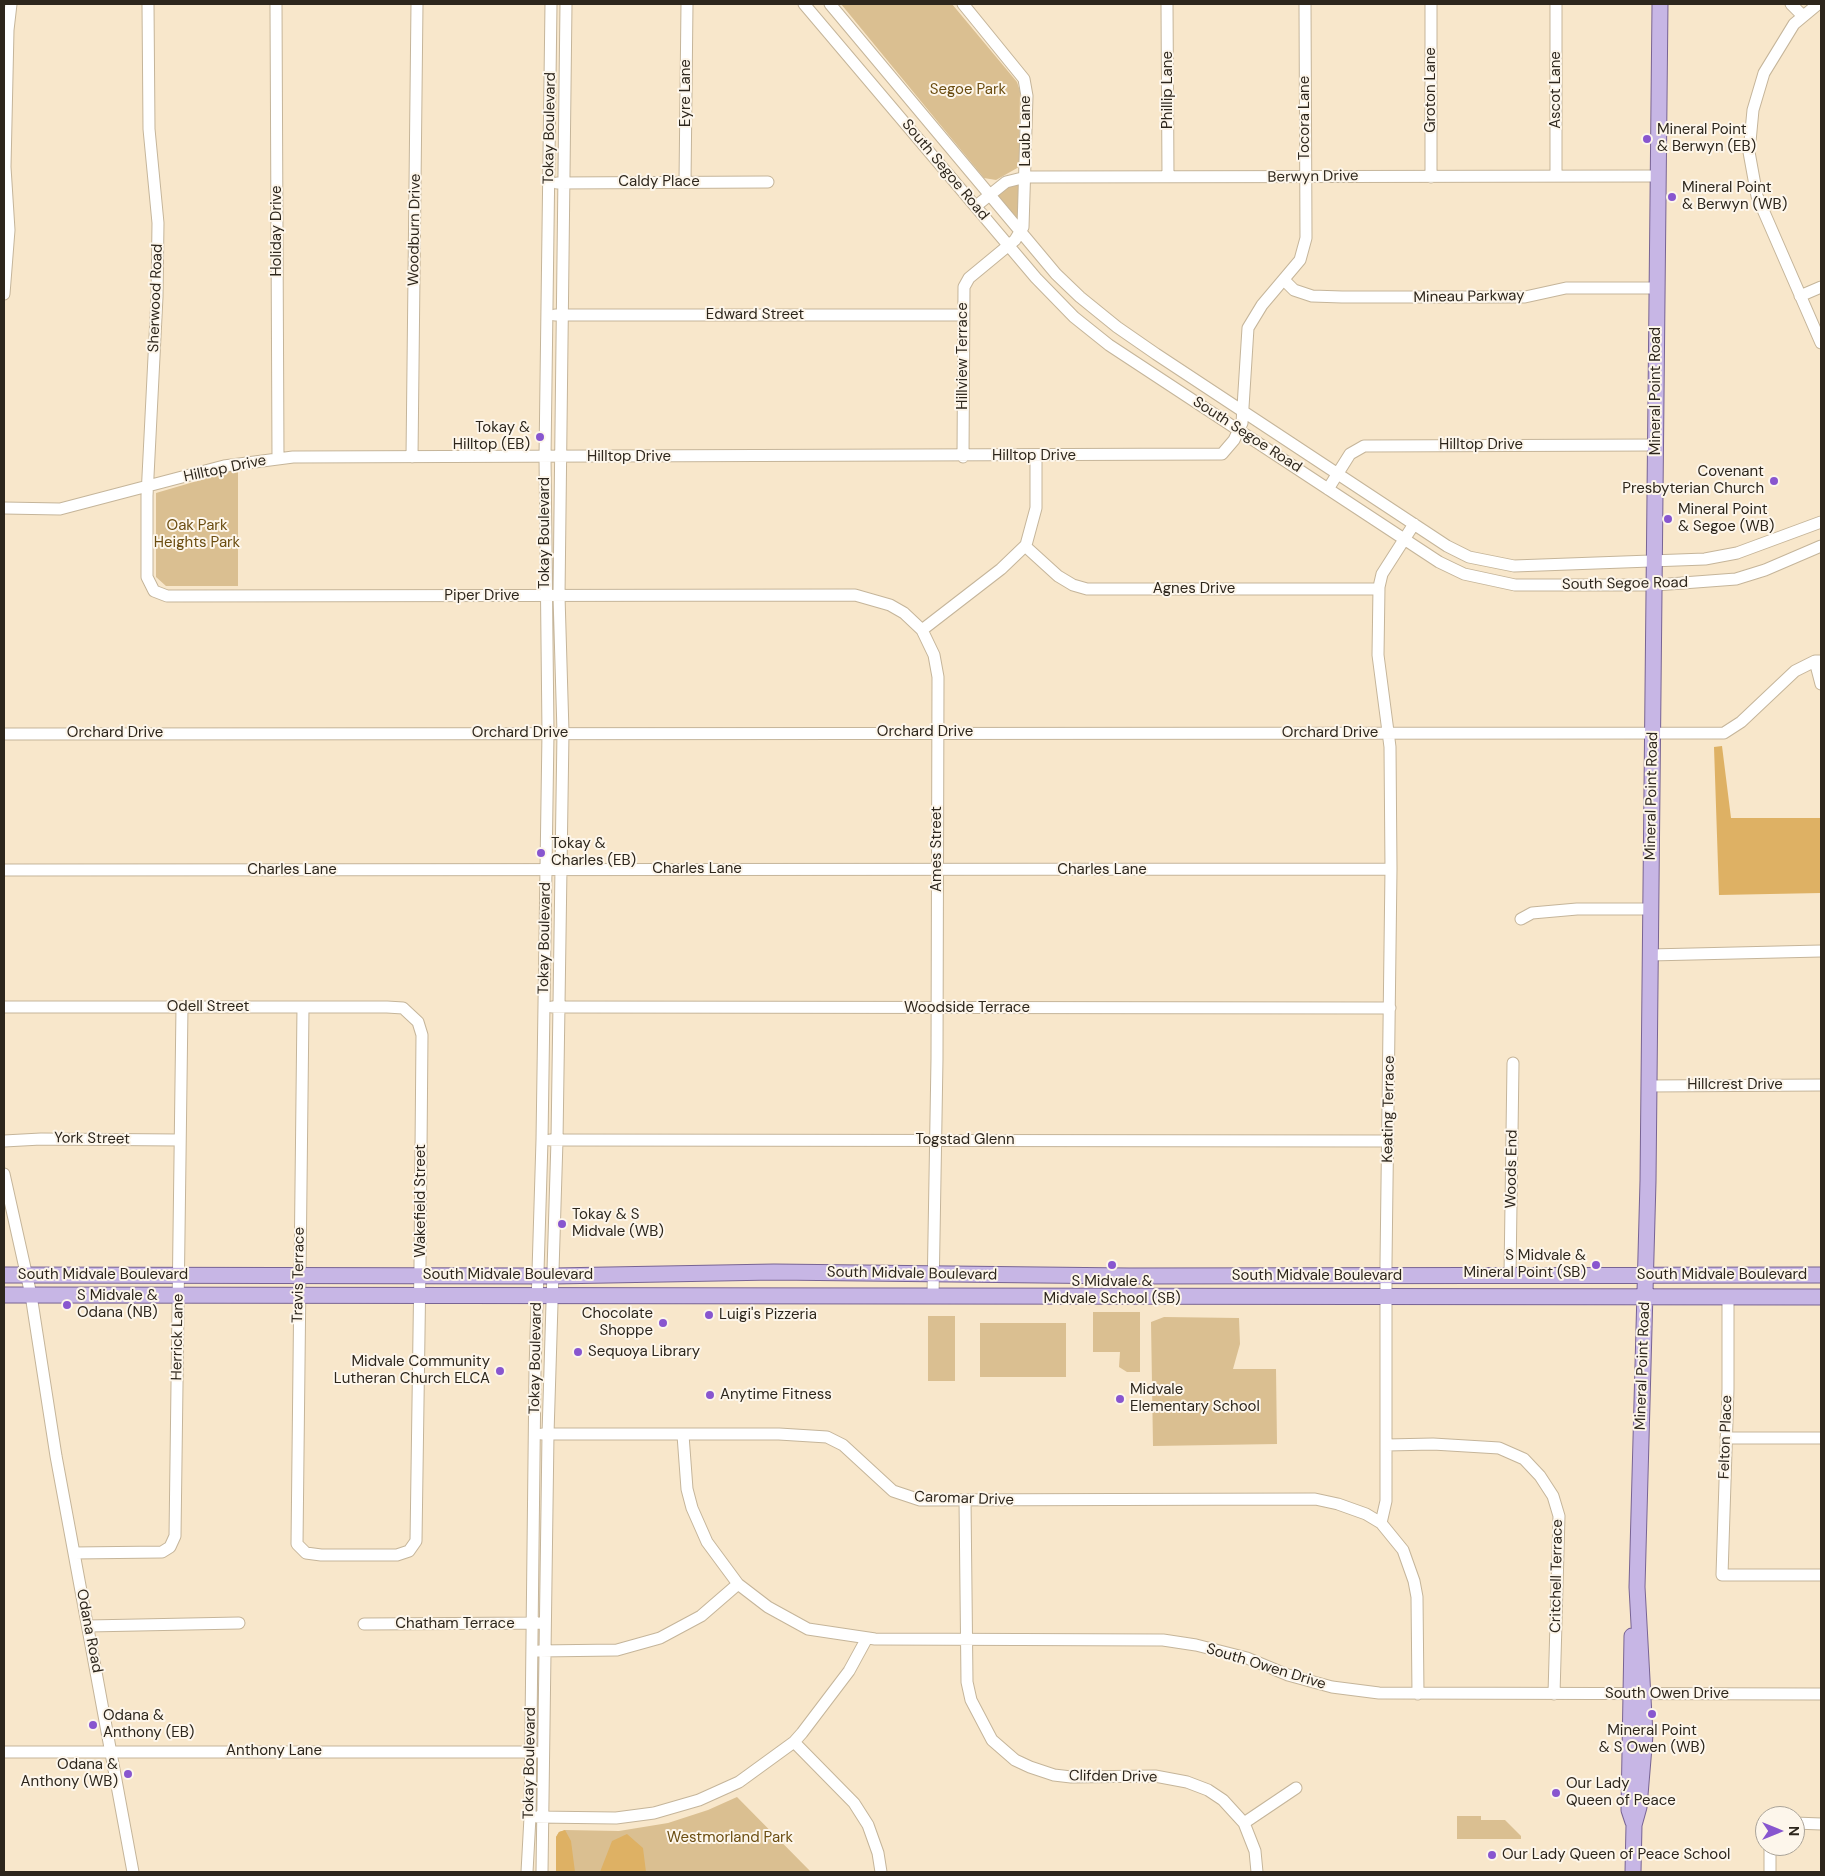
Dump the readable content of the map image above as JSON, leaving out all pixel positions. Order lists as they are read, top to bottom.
{
  "streets": {
    "main road": ["Mineral Point Road", "South Midvale Boulevard"],
    "street": [
      "Phillip Lane",
      "Groton Lane",
      "Ascot Lane",
      "Eyre Lane",
      "Tocora Lane",
      "Tokay Boulevard",
      "Laub Lane",
      "South Segoe Road",
      "Berwyn Drive",
      "Caldy Place",
      "Woodburn Drive",
      "Holiday Drive",
      "Mineau Parkway",
      "Sherwood Road",
      "Edward Street",
      "Hillview Terrace",
      "Hilltop Drive",
      "Agnes Drive",
      "Piper Drive",
      "Orchard Drive",
      "Ames Street",
      "Charles Lane",
      "Odell Street",
      "Woodside Terrace",
      "Hillcrest Drive",
      "Keating Terrace",
      "York Street",
      "Togstad Glenn",
      "Woods End",
      "Wakefield Street",
      "Travis Terrace",
      "Herrick Lane",
      "Felton Place",
      "Caromar Drive",
      "Critchell Terrace",
      "Chatham Terrace",
      "Odana Road",
      "South Owen Drive",
      "Anthony Lane",
      "Clifden Drive"
    ]
  },
  "crossings": [
    ["Phillip Lane", "Berwyn Drive"],
    ["Groton Lane", "Berwyn Drive"],
    ["Ascot Lane", "Berwyn Drive"],
    ["Eyre Lane", "Caldy Place"],
    ["Tocora Lane", "South Segoe Road"],
    ["Tocora Lane", "Berwyn Drive"],
    ["Tocora Lane", "Mineau Parkway"],
    ["Tocora Lane", "Hilltop Drive"],
    ["Tokay Boulevard", "Caldy Place"],
    ["Tokay Boulevard", "Edward Street"],
    ["Tokay Boulevard", "Hilltop Drive"],
    ["Tokay Boulevard", "Piper Drive"],
    ["Tokay Boulevard", "Orchard Drive"],
    ["Tokay Boulevard", "Charles Lane"],
    ["Tokay Boulevard", "Woodside Terrace"],
    ["Tokay Boulevard", "Togstad Glenn"],
    ["Tokay Boulevard", "South Midvale Boulevard"],
    ["Tokay Boulevard", "Caromar Drive"],
    ["Tokay Boulevard", "Chatham Terrace"],
    ["Tokay Boulevard", "Anthony Lane"],
    ["Laub Lane", "South Segoe Road"],
    ["Laub Lane", "Berwyn Drive"],
    ["South Segoe Road", "Berwyn Drive"],
    ["South Segoe Road", "Hillview Terrace"],
    ["South Segoe Road", "Mineral Point Road"],
    ["South Segoe Road", "Hilltop Drive"],
    ["South Segoe Road", "Keating Terrace"],
    ["Berwyn Drive", "Mineral Point Road"],
    ["Woodburn Drive", "Hilltop Drive"],
    ["Holiday Drive", "Hilltop Drive"],
    ["Mineau Parkway", "Mineral Point Road"],
    ["Sherwood Road", "Hilltop Drive"],
    ["Sherwood Road", "Piper Drive"],
    ["Edward Street", "Hillview Terrace"],
    ["Hillview Terrace", "Hilltop Drive"],
    ["Mineral Point Road", "Hilltop Drive"],
    ["Mineral Point Road", "Orchard Drive"],
    ["Mineral Point Road", "Hillcrest Drive"],
    ["Mineral Point Road", "South Midvale Boulevard"],
    ["Mineral Point Road", "South Owen Drive"],
    ["Agnes Drive", "Keating Terrace"],
    ["Piper Drive", "Ames Street"],
    ["Orchard Drive", "Ames Street"],
    ["Orchard Drive", "Keating Terrace"],
    ["Ames Street", "Charles Lane"],
    ["Ames Street", "Woodside Terrace"],
    ["Ames Street", "Togstad Glenn"],
    ["Ames Street", "South Midvale Boulevard"],
    ["Charles Lane", "Keating Terrace"],
    ["Odell Street", "Wakefield Street"],
    ["Odell Street", "Travis Terrace"],
    ["Odell Street", "Herrick Lane"],
    ["Woodside Terrace", "Keating Terrace"],
    ["Keating Terrace", "Togstad Glenn"],
    ["Keating Terrace", "South Midvale Boulevard"],
    ["Keating Terrace", "Caromar Drive"],
    ["Keating Terrace", "Critchell Terrace"],
    ["York Street", "Herrick Lane"],
    ["Woods End", "South Midvale Boulevard"],
    ["Wakefield Street", "South Midvale Boulevard"],
    ["Wakefield Street", "Travis Terrace"],
    ["South Midvale Boulevard", "Travis Terrace"],
    ["South Midvale Boulevard", "Herrick Lane"],
    ["South Midvale Boulevard", "Felton Place"],
    ["South Midvale Boulevard", "Odana Road"],
    ["Herrick Lane", "Odana Road"],
    ["Caromar Drive", "South Owen Drive"],
    ["Caromar Drive", "Clifden Drive"],
    ["Critchell Terrace", "South Owen Drive"],
    ["Odana Road", "Anthony Lane"],
    ["South Owen Drive", "Clifden Drive"]
  ],
  "parks": ["Segoe Park", "Oak Park Heights Park", "Westmorland Park"],
  "places": [
    "Mineral Point & Berwyn (EB)",
    "Mineral Point & Berwyn (WB)",
    "Tokay & Hilltop (EB)",
    "Covenant Presbyterian Church",
    "Mineral Point & Segoe (WB)",
    "Tokay & Charles (EB)",
    "Tokay & S Midvale (WB)",
    "S Midvale & Midvale School (SB)",
    "S Midvale & Mineral Point (SB)",
    "S Midvale & Odana (NB)",
    "Luigi's Pizzeria",
    "Chocolate Shoppe",
    "Sequoya Library",
    "Midvale Community Lutheran Church ELCA",
    "Anytime Fitness",
    "Midvale Elementary School",
    "Mineral Point & S Owen (WB)",
    "Odana & Anthony (EB)",
    "Odana & Anthony (WB)",
    "Our Lady Queen of Peace",
    "Our Lady Queen of Peace School"
  ],
  "north": "right"
}
